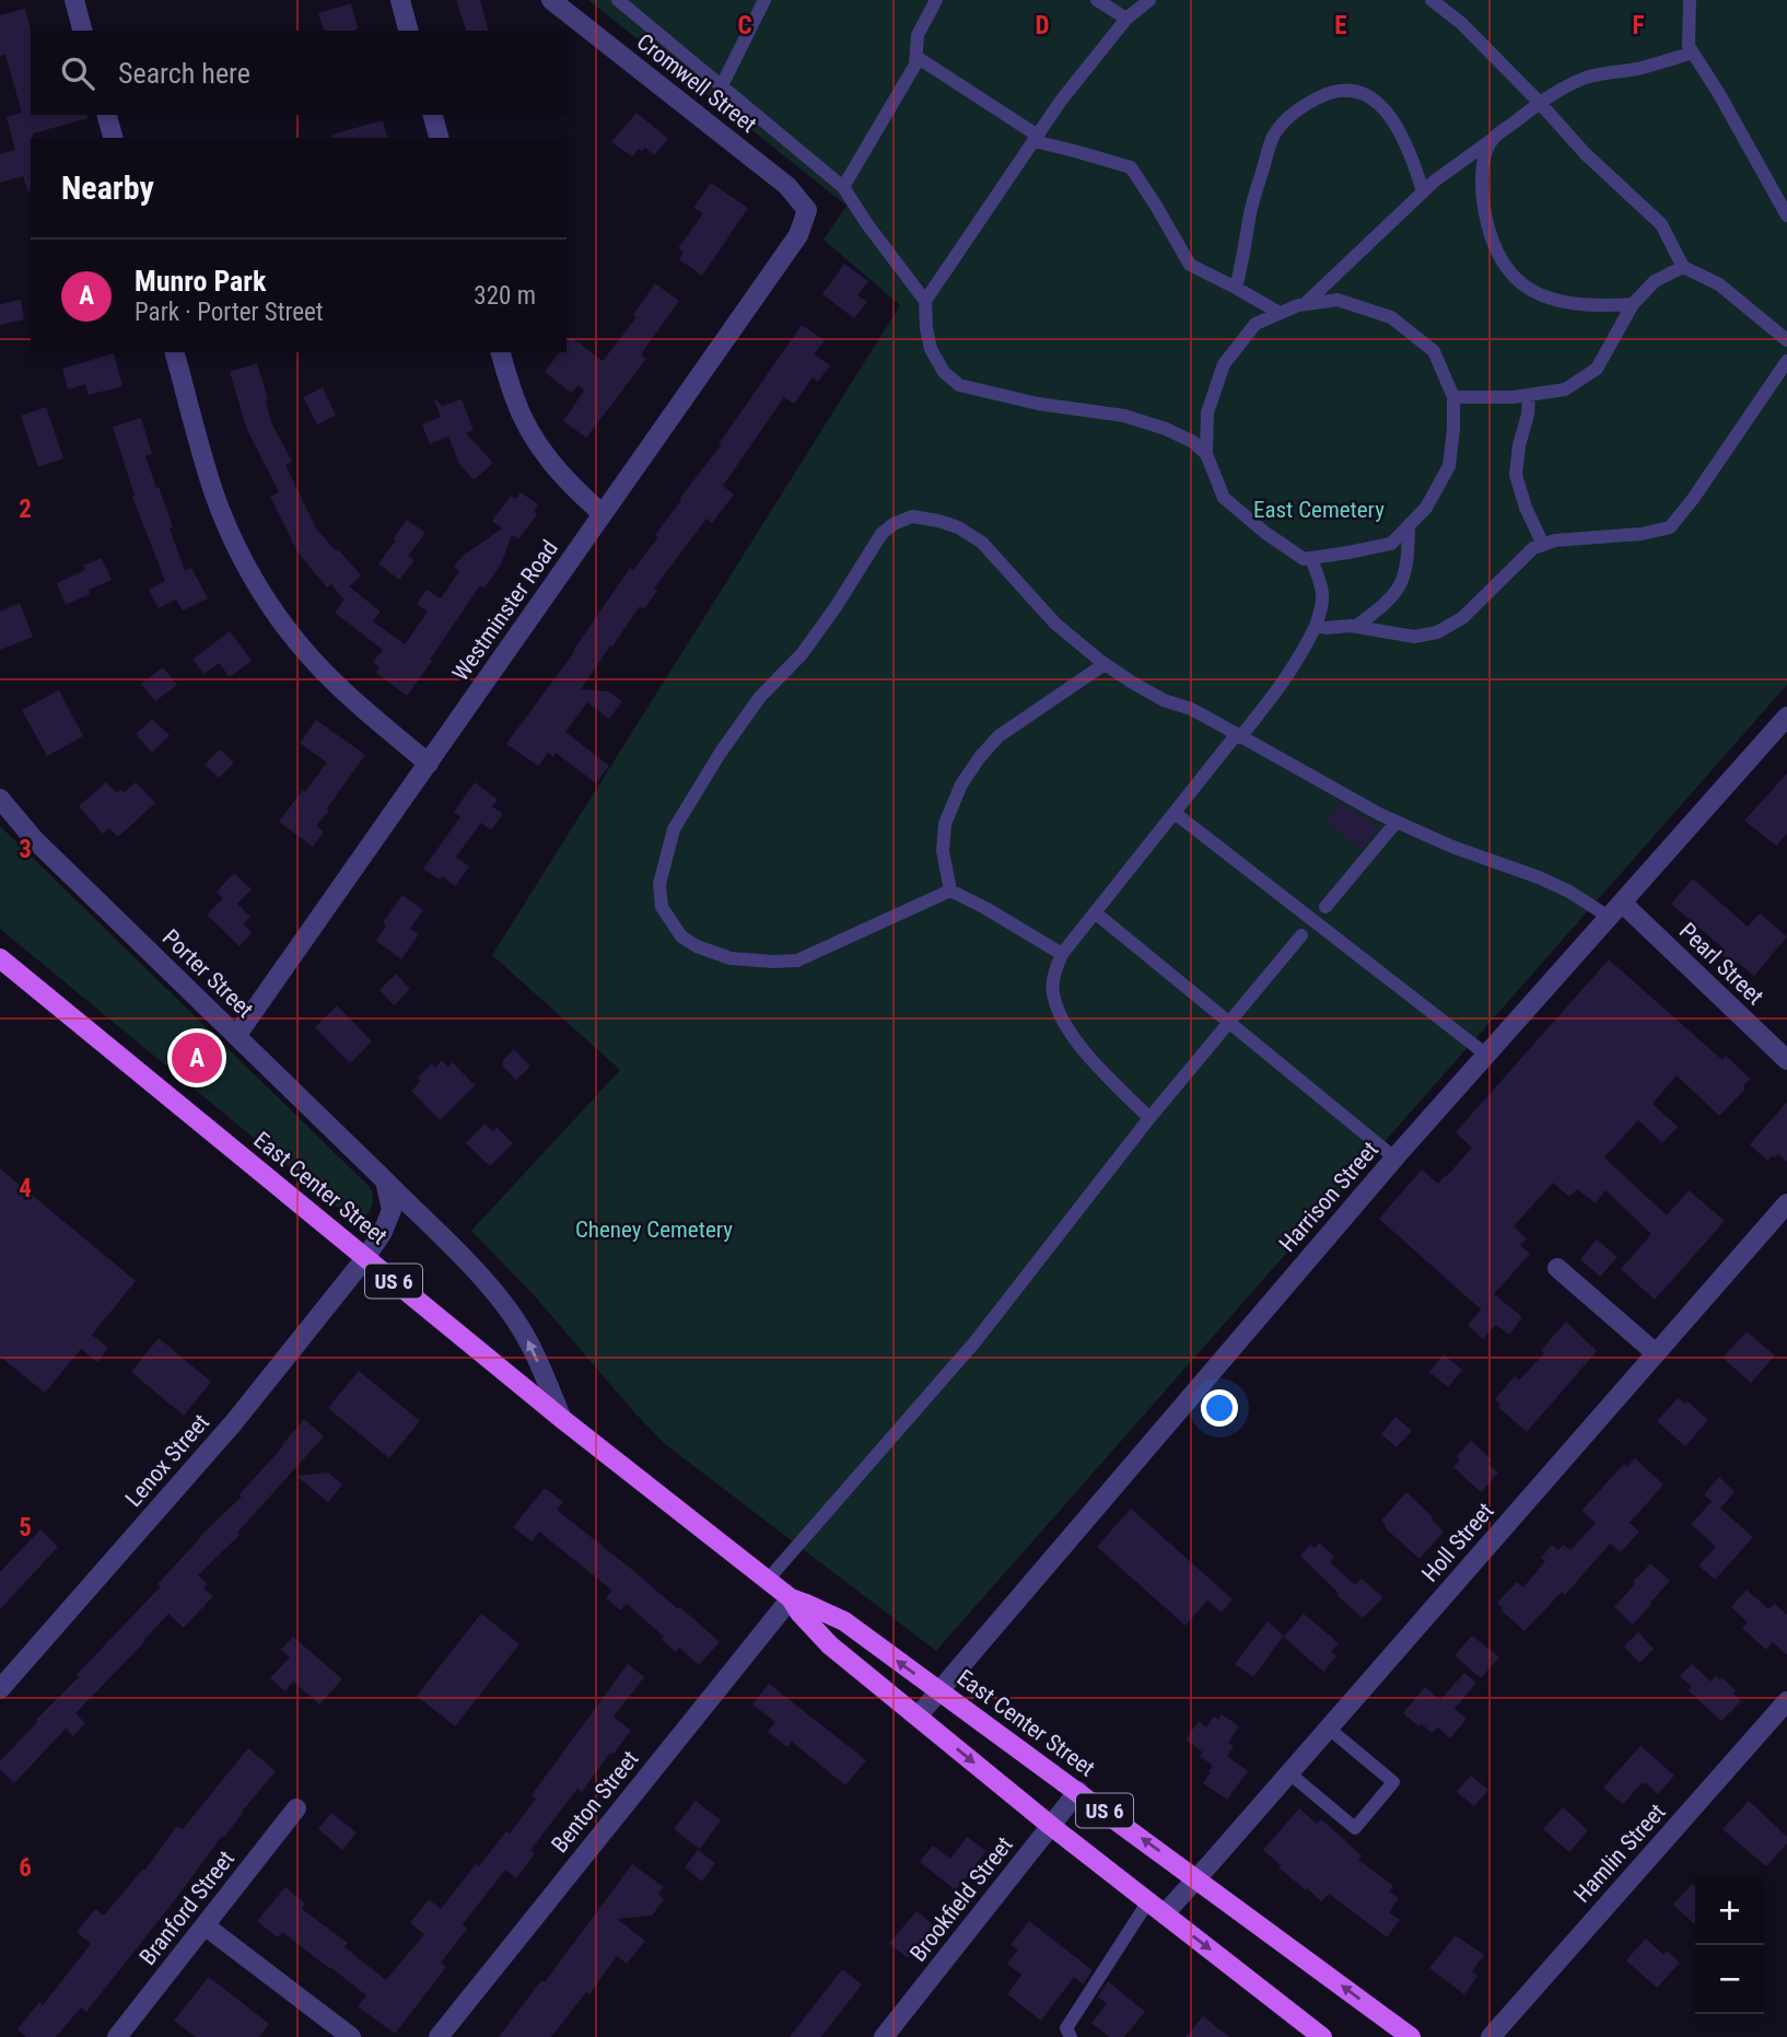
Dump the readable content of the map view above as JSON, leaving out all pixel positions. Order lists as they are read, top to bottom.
{
  "streets": {
    "main road": ["East Center Street", "US 6"],
    "street": [
      "Cromwell Street",
      "Westminster Road",
      "Pearl Street",
      "Porter Street",
      "Harrison Street",
      "Lenox Street",
      "Holl Street",
      "Benton Street",
      "Hamlin Street",
      "Brookfield Street",
      "Branford Street"
    ]
  },
  "crossings": [
    ["Cromwell Street", "Westminster Road"],
    ["Westminster Road", "Porter Street"],
    ["Pearl Street", "Harrison Street"],
    ["Porter Street", "East Center Street"],
    ["East Center Street", "Harrison Street"],
    ["East Center Street", "Lenox Street"],
    ["East Center Street", "Holl Street"],
    ["East Center Street", "Benton Street"],
    ["East Center Street", "Brookfield Street"]
  ],
  "one_way": ["Porter Street"],
  "parks": ["East Cemetery", "Cheney Cemetery"],
  "page": {
    "search": "Search here",
    "heading": "Nearby",
    "list": [
      {
        "mark": "A",
        "name": "Munro Park",
        "note": "Park · Porter Street",
        "value": "320 m"
      }
    ],
    "pins": "A",
    "map_buttons": ["+", "−"]
  },
  "grid": {
    "columns": [
      "C",
      "D",
      "E",
      "F"
    ],
    "rows": [
      "2",
      "3",
      "4",
      "5",
      "6"
    ]
  }
}
